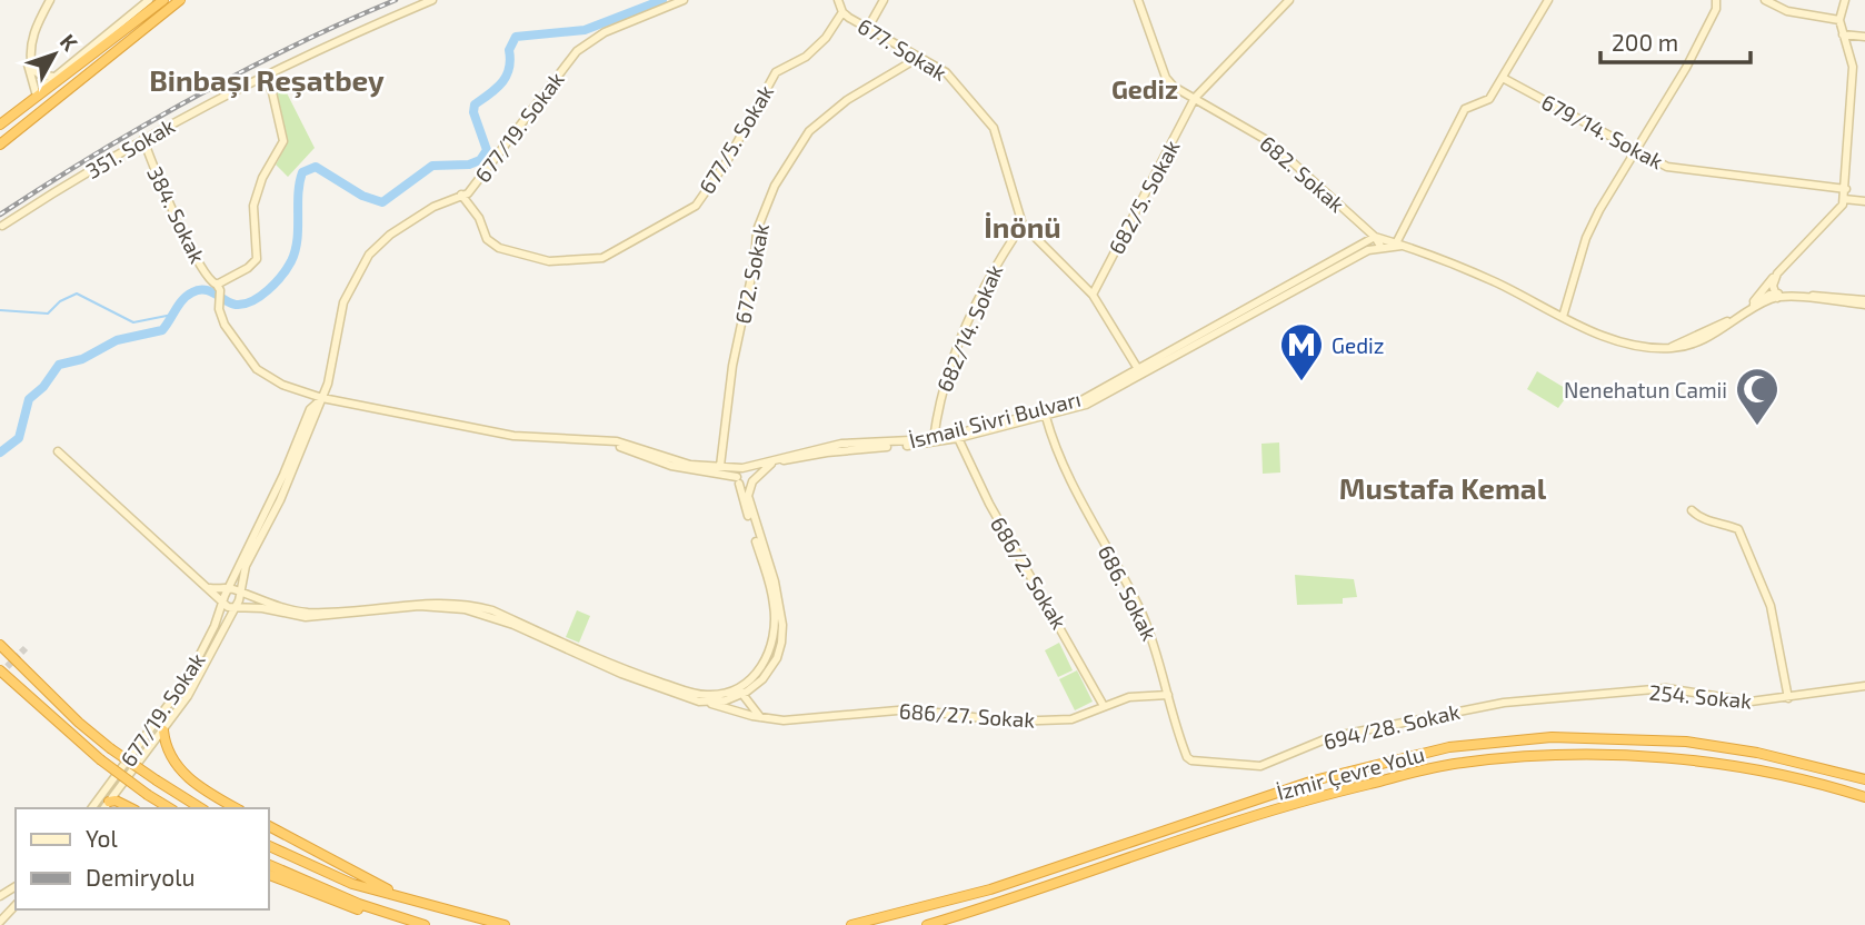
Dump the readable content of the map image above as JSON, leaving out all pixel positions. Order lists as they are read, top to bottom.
{
  "streets": {
    "highway": ["İzmir Çevre Yolu"],
    "street": [
      "677. Sokak",
      "677/19. Sokak",
      "679/14. Sokak",
      "677/5. Sokak",
      "351. Sokak",
      "682. Sokak",
      "682/5. Sokak",
      "384. Sokak",
      "672. Sokak",
      "682/14. Sokak",
      "İsmail Sivri Bulvarı",
      "686/2. Sokak",
      "686. Sokak",
      "254. Sokak",
      "686/27. Sokak",
      "694/28. Sokak"
    ]
  },
  "crossings": [
    ["677. Sokak", "677/5. Sokak"],
    ["677. Sokak", "682/5. Sokak"],
    ["677. Sokak", "672. Sokak"],
    ["677. Sokak", "682/14. Sokak"],
    ["677. Sokak", "İsmail Sivri Bulvarı"],
    ["677/19. Sokak", "677/5. Sokak"],
    ["677/19. Sokak", "İsmail Sivri Bulvarı"],
    ["677/19. Sokak", "686/27. Sokak"],
    ["351. Sokak", "384. Sokak"],
    ["682. Sokak", "682/5. Sokak"],
    ["682. Sokak", "İsmail Sivri Bulvarı"],
    ["384. Sokak", "İsmail Sivri Bulvarı"],
    ["672. Sokak", "İsmail Sivri Bulvarı"],
    ["682/14. Sokak", "İsmail Sivri Bulvarı"],
    ["İsmail Sivri Bulvarı", "686/2. Sokak"],
    ["İsmail Sivri Bulvarı", "686. Sokak"],
    ["686/2. Sokak", "686/27. Sokak"],
    ["686. Sokak", "686/27. Sokak"],
    ["686. Sokak", "694/28. Sokak"],
    ["254. Sokak", "694/28. Sokak"]
  ],
  "districts": [
    "Binbaşı Reşatbey",
    "Gediz",
    "İnönü",
    "Mustafa Kemal"
  ],
  "places": {
    "metro station": ["Gediz"],
    "mosque": ["Nenehatun Camii"]
  },
  "legend": ["Yol", "Demiryolu"],
  "scale_bar": "200 m",
  "north": "top right"
}
